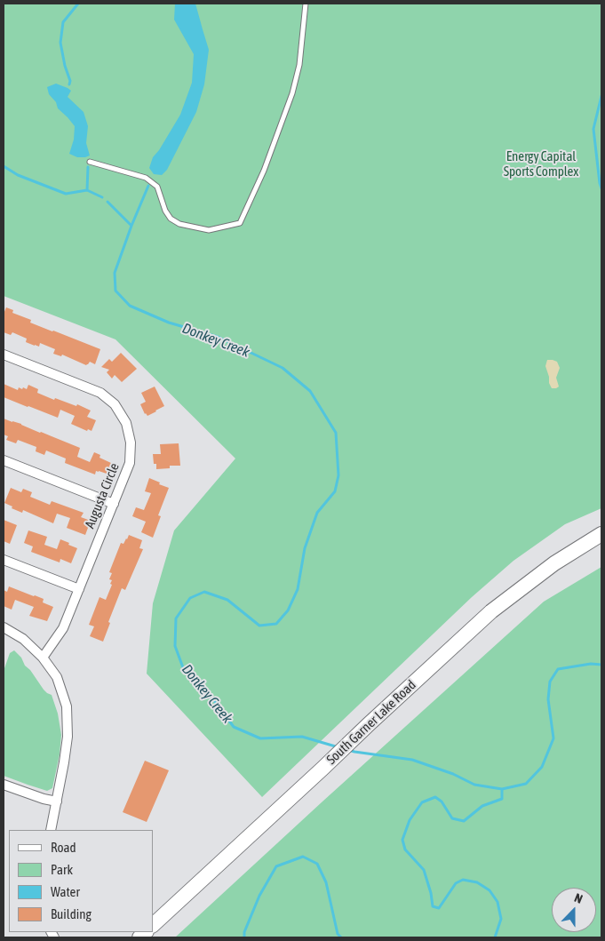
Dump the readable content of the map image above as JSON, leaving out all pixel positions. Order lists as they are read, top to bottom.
{
  "streets": {
    "main road": ["South Garner Lake Road"],
    "street": ["Augusta Circle"]
  },
  "water": ["Donkey Creek"],
  "parks": ["Energy Capital Sports Complex"],
  "legend": [
    "Road",
    "Park",
    "Water",
    "Building"
  ],
  "north": "top"
}
